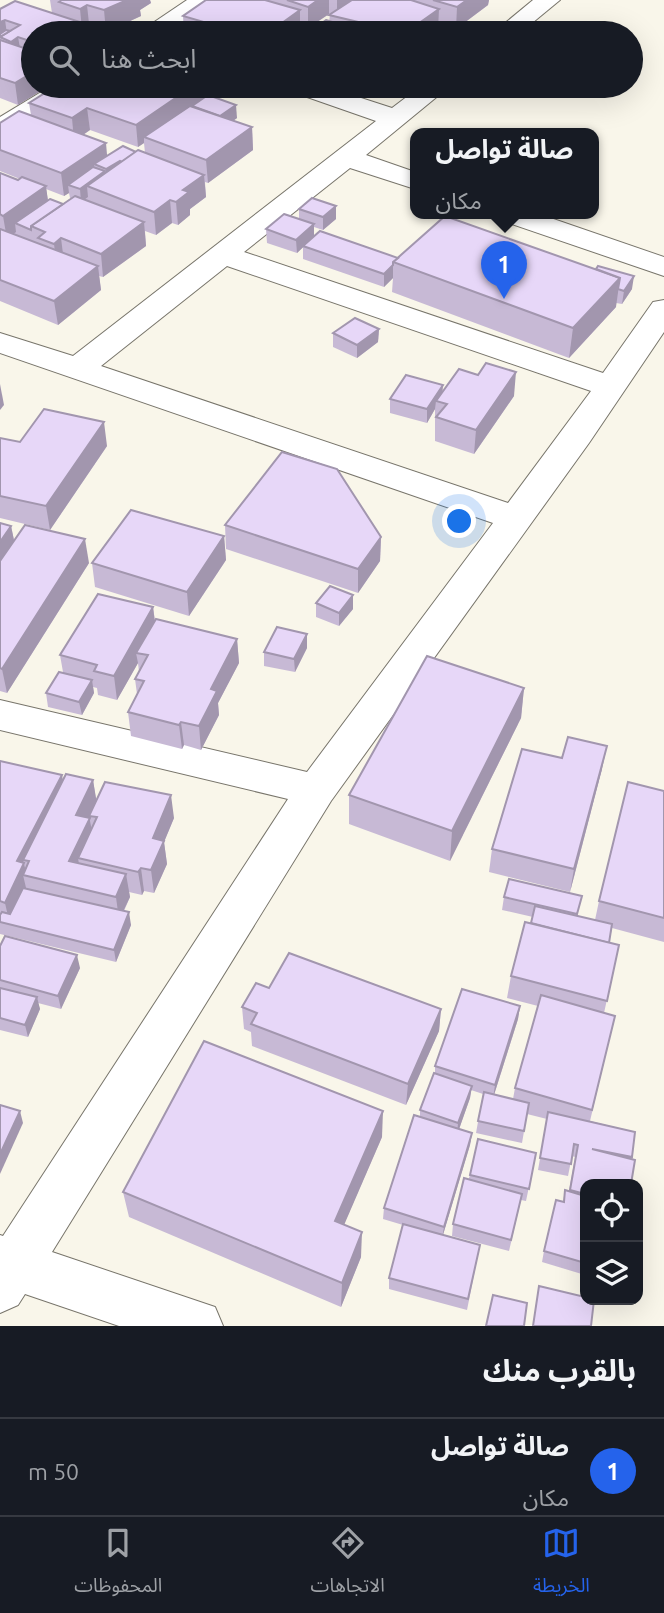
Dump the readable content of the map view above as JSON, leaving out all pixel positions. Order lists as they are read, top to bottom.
{
  "page": {
    "search": "ابحث هنا",
    "popup": ["صالة تواصل", "مكان"],
    "pins": "1",
    "heading": "بالقرب منك",
    "list": [
      {
        "mark": "1",
        "name": "صالة تواصل",
        "note": "مكان",
        "value": "50 m"
      }
    ],
    "nav": ["الخريطة", "الاتجاهات", "المحفوظات"]
  }
}
